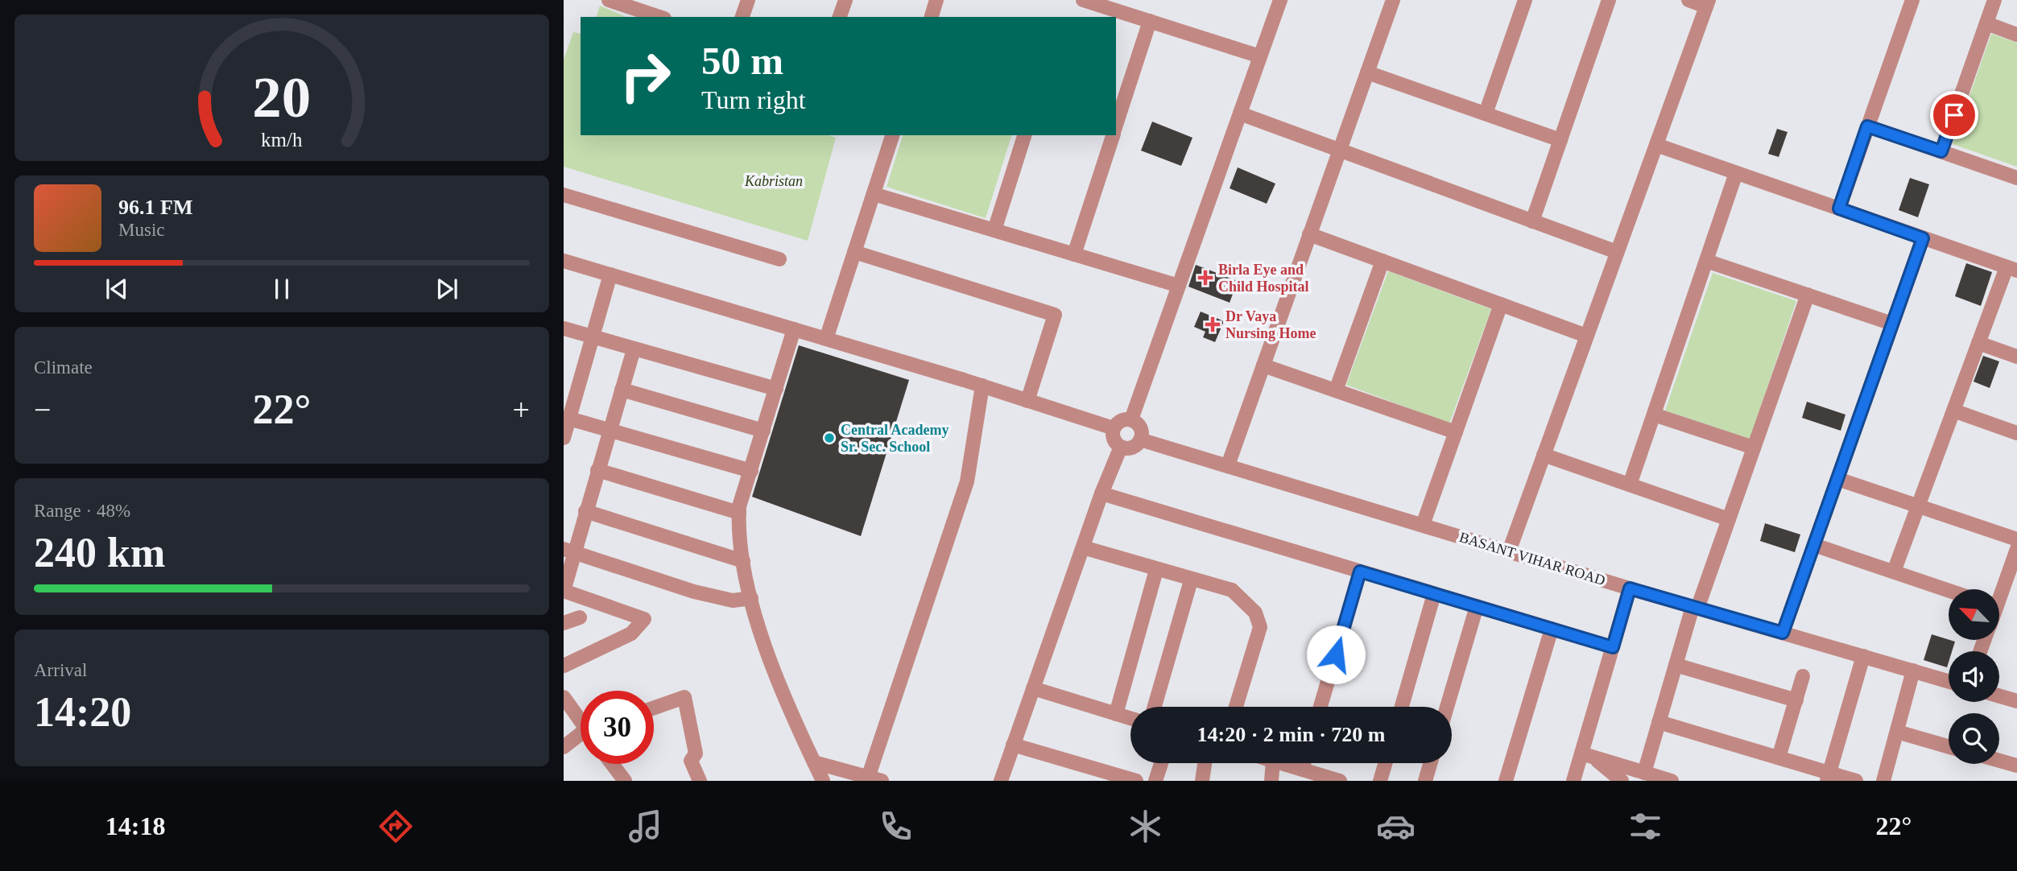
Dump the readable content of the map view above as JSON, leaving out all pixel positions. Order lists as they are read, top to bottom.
{
  "streets": {
    "street": ["BASANT VIHAR ROAD"]
  },
  "parks": ["Kabristan"],
  "places": {
    "health": ["Birla Eye and Child Hospital", "Dr Vaya Nursing Home"],
    "other": ["Central Academy Sr. Sec. School"]
  },
  "north": "top left",
  "page": {
    "turn": ["50 m", "Turn right"],
    "song": ["96.1 FM", "Music"],
    "tile": [
      "Climate",
      ["Range · 48%", "240 km"],
      ["Arrival", "14:20"]
    ],
    "heat": ["−", "22°", "+"],
    "limit": "30",
    "trip": "14:20 · 2 min · 720 m",
    "tabs": ["14:18", "22°"],
    "gauge": ["20", "km/h"]
  }
}
